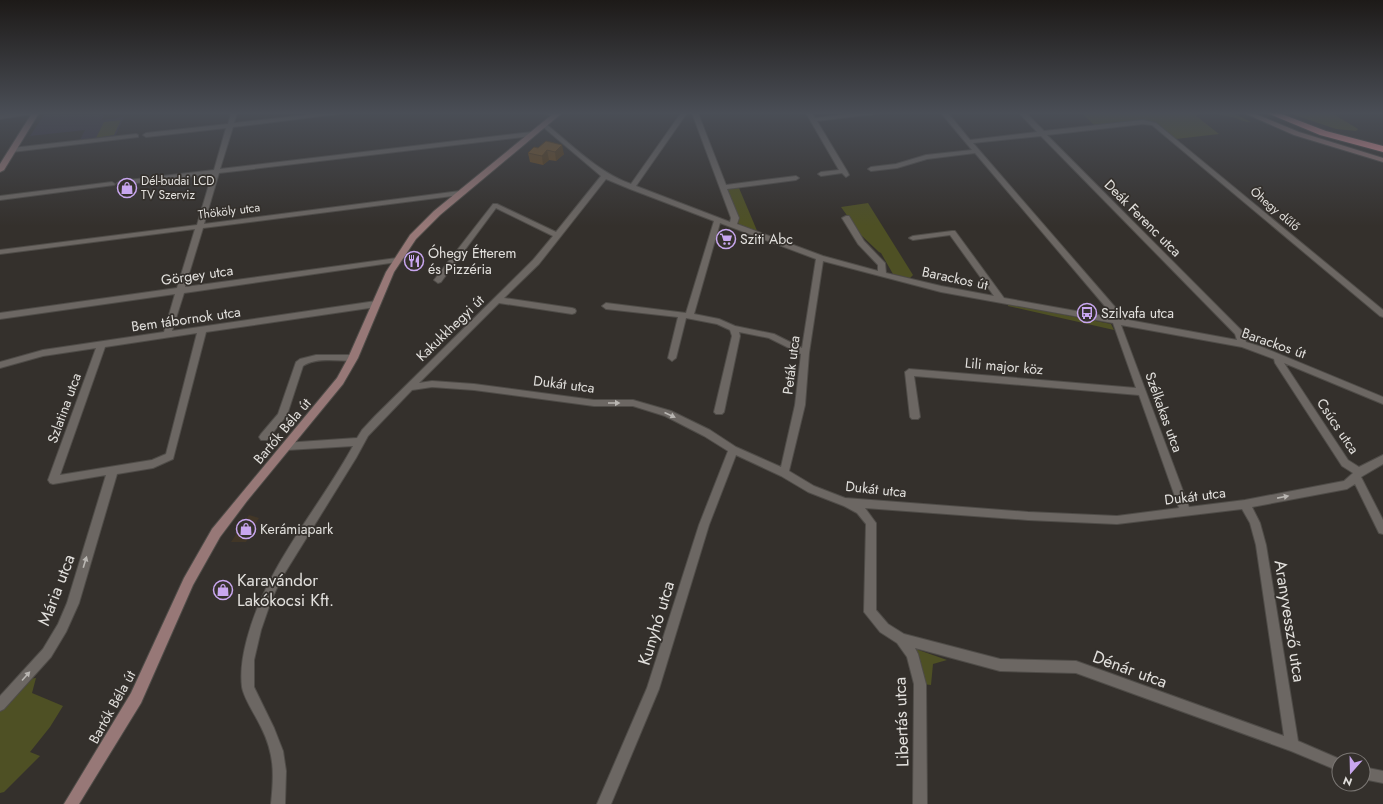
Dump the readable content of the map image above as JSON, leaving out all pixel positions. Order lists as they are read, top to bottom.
{
  "streets": {
    "street": [
      "Óhegy dűlő",
      "Thököly utca",
      "Deák Ferenc utca",
      "Görgey utca",
      "Barackos út",
      "Bem tábornok utca",
      "Kakukkhegyi út",
      "Peták utca",
      "Lili major köz",
      "Dukát utca",
      "Szlatina utca",
      "Szélkakas utca",
      "Csúcs utca",
      "Bartók Béla út",
      "Mária utca",
      "Aranyvessző utca",
      "Kunyhó utca",
      "Dénár utca",
      "Libertás utca"
    ]
  },
  "crossings": [
    ["Thököly utca", "Bartók Béla út"],
    ["Deák Ferenc utca", "Barackos út"],
    ["Görgey utca", "Bartók Béla út"],
    ["Barackos út", "Kakukkhegyi út"],
    ["Barackos út", "Peták utca"],
    ["Barackos út", "Szélkakas utca"],
    ["Barackos út", "Csúcs utca"],
    ["Bem tábornok utca", "Szlatina utca"],
    ["Bem tábornok utca", "Bartók Béla út"],
    ["Kakukkhegyi út", "Dukát utca"],
    ["Peták utca", "Dukát utca"],
    ["Lili major köz", "Szélkakas utca"],
    ["Dukát utca", "Szélkakas utca"],
    ["Dukát utca", "Csúcs utca"],
    ["Dukát utca", "Aranyvessző utca"],
    ["Dukát utca", "Kunyhó utca"],
    ["Dukát utca", "Libertás utca"],
    ["Szlatina utca", "Mária utca"],
    ["Aranyvessző utca", "Dénár utca"],
    ["Dénár utca", "Libertás utca"]
  ],
  "one_way": ["Dukát utca", "Mária utca"],
  "places": {
    "shop": ["Dél-budai LCD TV Szerviz", "Kerámiapark", "Karavándor Lakókocsi Kft."],
    "supermarket": ["Sziti Abc"],
    "restaurant": ["Óhegy Étterem és Pizzéria"],
    "bus stop": ["Szilvafa utca"]
  },
  "north": "bottom"
}
